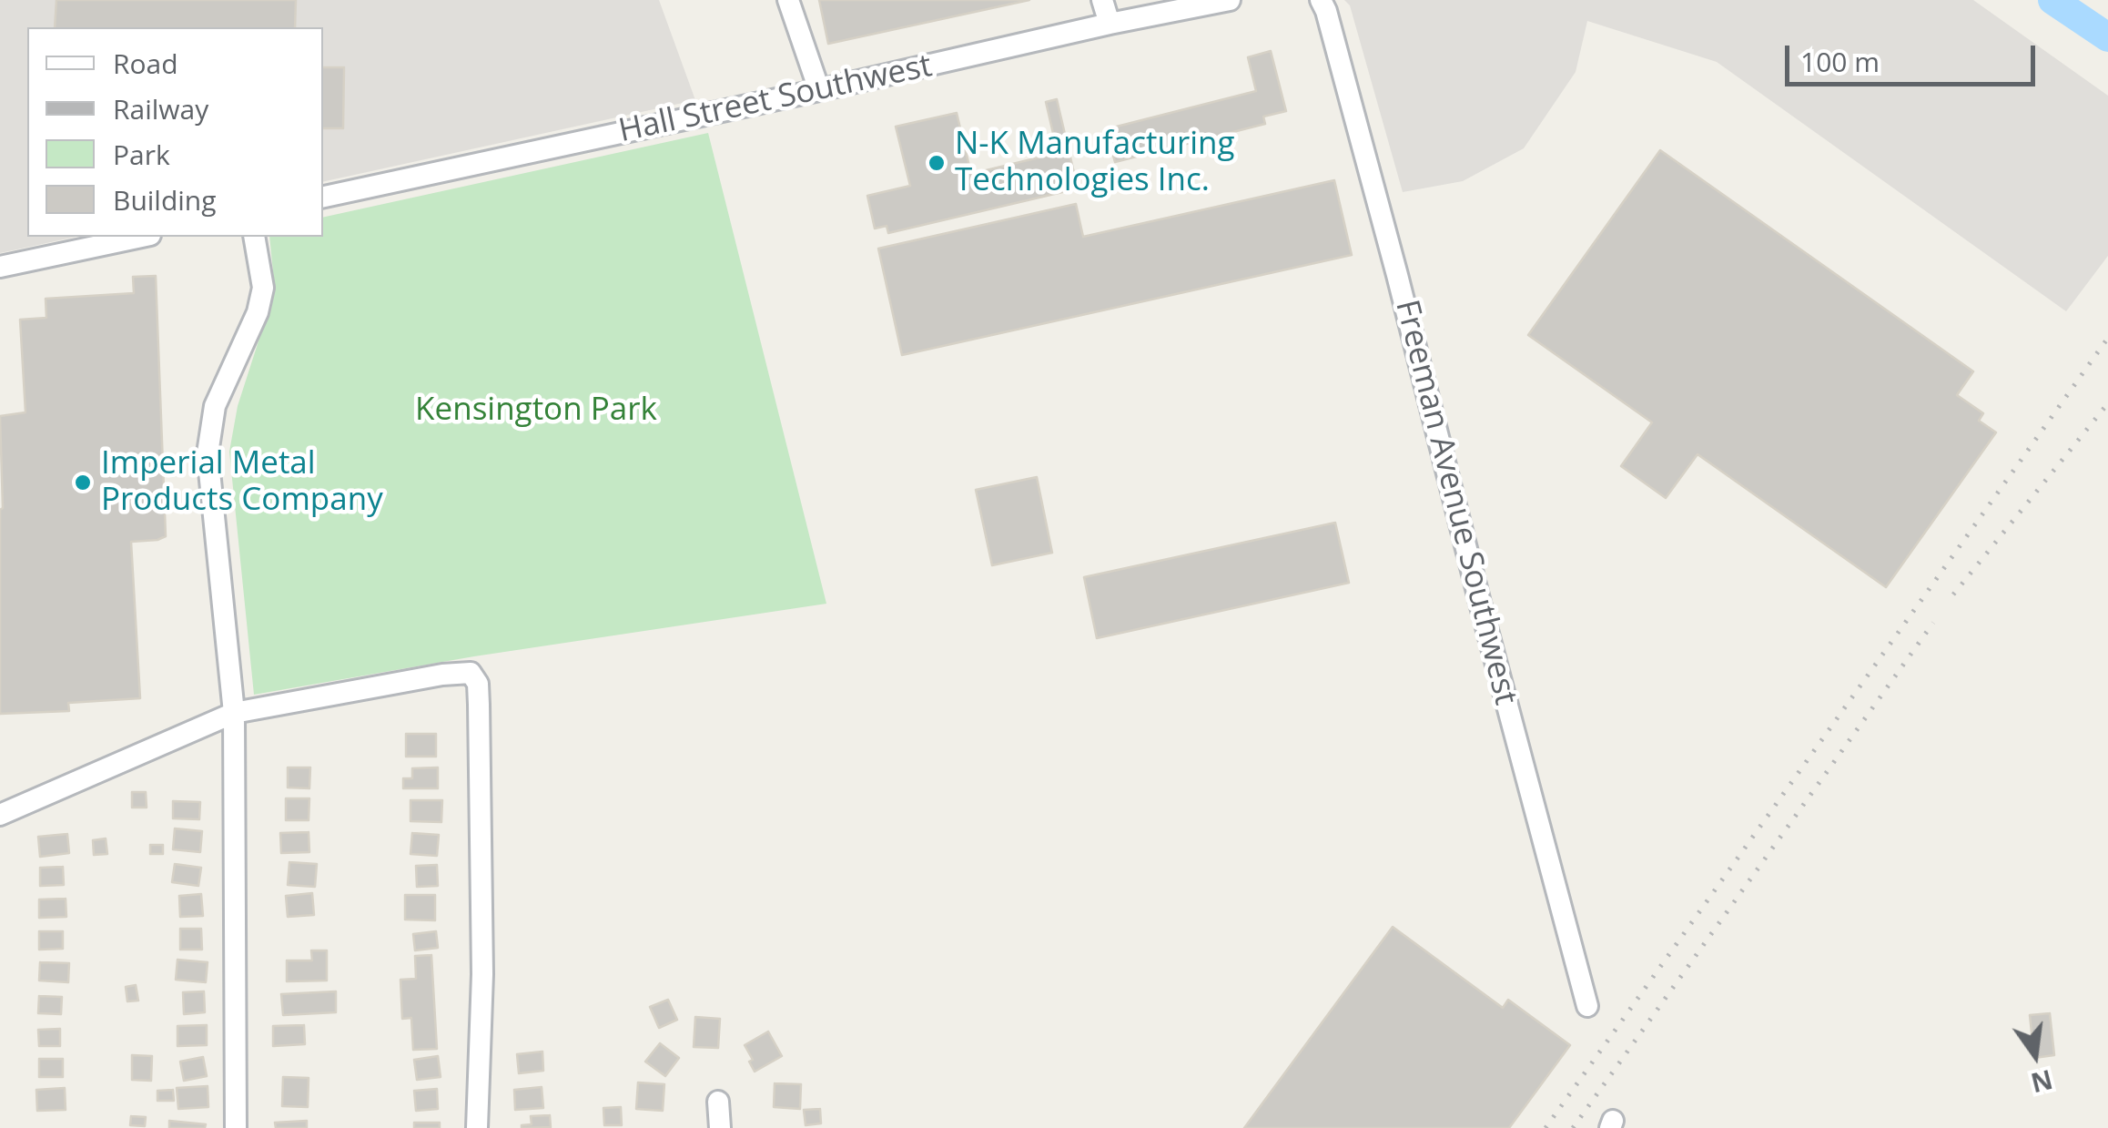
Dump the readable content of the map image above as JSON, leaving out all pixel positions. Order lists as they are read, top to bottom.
{
  "streets": {
    "street": ["Hall Street Southwest", "Freeman Avenue Southwest"]
  },
  "parks": ["Kensington Park"],
  "places": ["N-K Manufacturing Technologies Inc.", "Imperial Metal Products Company"],
  "legend": [
    "Road",
    "Railway",
    "Park",
    "Building"
  ],
  "scale_bar": "100 m",
  "north": "bottom"
}
